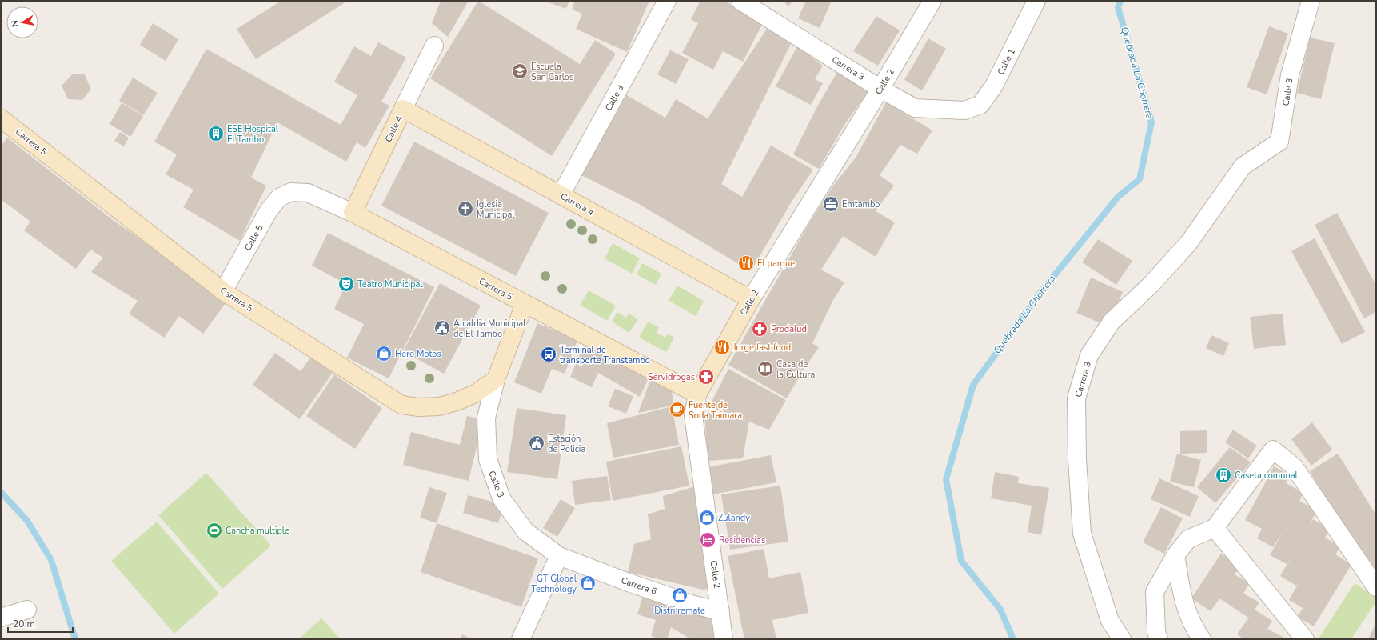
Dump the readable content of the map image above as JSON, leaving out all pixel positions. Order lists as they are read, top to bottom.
{
  "streets": {
    "main road": [
      "Calle 2",
      "Calle 3",
      "Calle 4",
      "Carrera 5",
      "Carrera 4"
    ],
    "street": [
      "Calle 1",
      "Carrera 3",
      "Calle 5",
      "Carrera 6"
    ]
  },
  "crossings": [
    ["Calle 1", "Carrera 3"],
    ["Carrera 3", "Calle 2"],
    ["Carrera 3", "Calle 3"],
    ["Calle 2", "Carrera 5"],
    ["Calle 2", "Carrera 4"],
    ["Calle 2", "Carrera 6"],
    ["Calle 3", "Carrera 5"],
    ["Calle 3", "Carrera 4"],
    ["Calle 3", "Carrera 6"],
    ["Calle 4", "Carrera 5"],
    ["Calle 4", "Carrera 4"],
    ["Carrera 5", "Calle 5"]
  ],
  "water": ["Quebrada La Chorrera"],
  "places": {
    "school or university": ["Escuela San Carlos"],
    "building": ["ESE Hospital El Tambo", "Caseta comunal"],
    "office": ["Emtambo"],
    "church": ["Iglesia Municipal"],
    "restaurant": ["El parque", "Jorge fast food"],
    "theatre": ["Teatro Municipal"],
    "public building": ["Alcaldia Municipal de El Tambo", "Estación de Policia"],
    "pharmacy": ["Prodalud", "Servidrogas"],
    "shop": [
      "Hero Motos",
      "Zulandy",
      "GT Global Technology",
      "Distri remate"
    ],
    "bus stop": ["Terminal de transporte Transtambo"],
    "library": ["Casa de la Cultura"],
    "cafe": ["Fuente de Soda Taimara"],
    "sports": ["Cancha multiple"],
    "hotel": ["Residencias"]
  },
  "scale_bar": "20 m",
  "north": "left"
}
